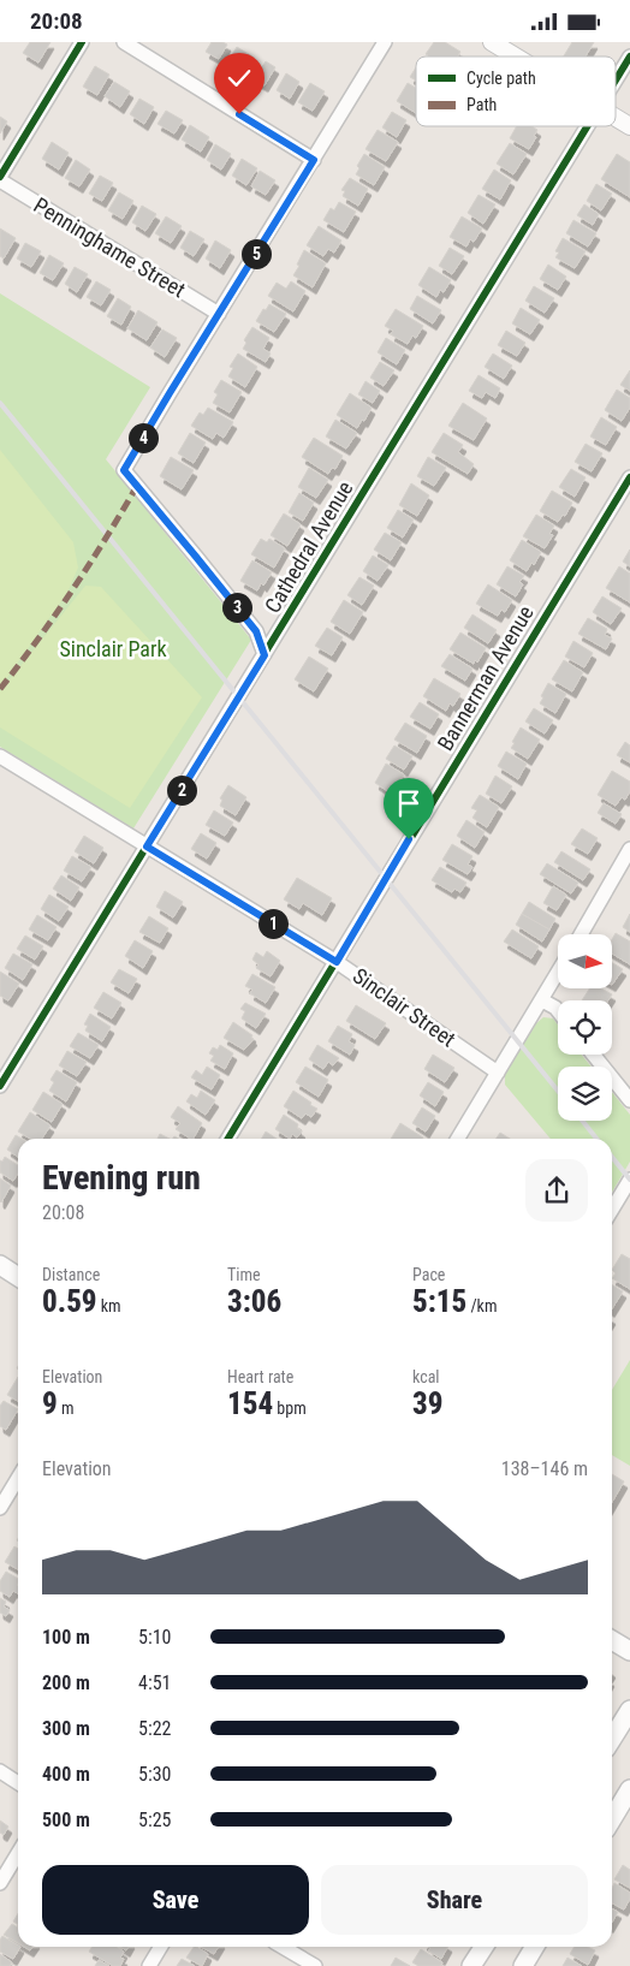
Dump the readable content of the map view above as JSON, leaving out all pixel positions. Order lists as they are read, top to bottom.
{
  "streets": {
    "street": [
      "Penninghame Street",
      "Cathedral Avenue",
      "Bannerman Avenue",
      "Sinclair Street"
    ]
  },
  "crossings": [
    ["Cathedral Avenue", "Sinclair Street"],
    ["Bannerman Avenue", "Sinclair Street"]
  ],
  "parks": ["Sinclair Park"],
  "legend": ["Cycle path", "Path"],
  "north": "right",
  "page": {
    "status": "20:08",
    "pins": [
      "5",
      "4",
      "3",
      "2",
      "1"
    ],
    "heading": ["Evening run", "20:08"],
    "stats": [
      ["Distance", "0.59 km"],
      ["Time", "3:06"],
      ["Pace", "5:15 /km"],
      ["Elevation", "9 m"],
      ["Heart rate", "154 bpm"],
      ["kcal", "39"]
    ],
    "chart": ["Elevation", "138–146 m"],
    "list": [
      {
        "name": "100 m",
        "note": "5:10"
      },
      {
        "name": "200 m",
        "note": "4:51"
      },
      {
        "name": "300 m",
        "note": "5:22"
      },
      {
        "name": "400 m",
        "note": "5:30"
      },
      {
        "name": "500 m",
        "note": "5:25"
      }
    ],
    "buttons": ["Save", "Share"]
  }
}
